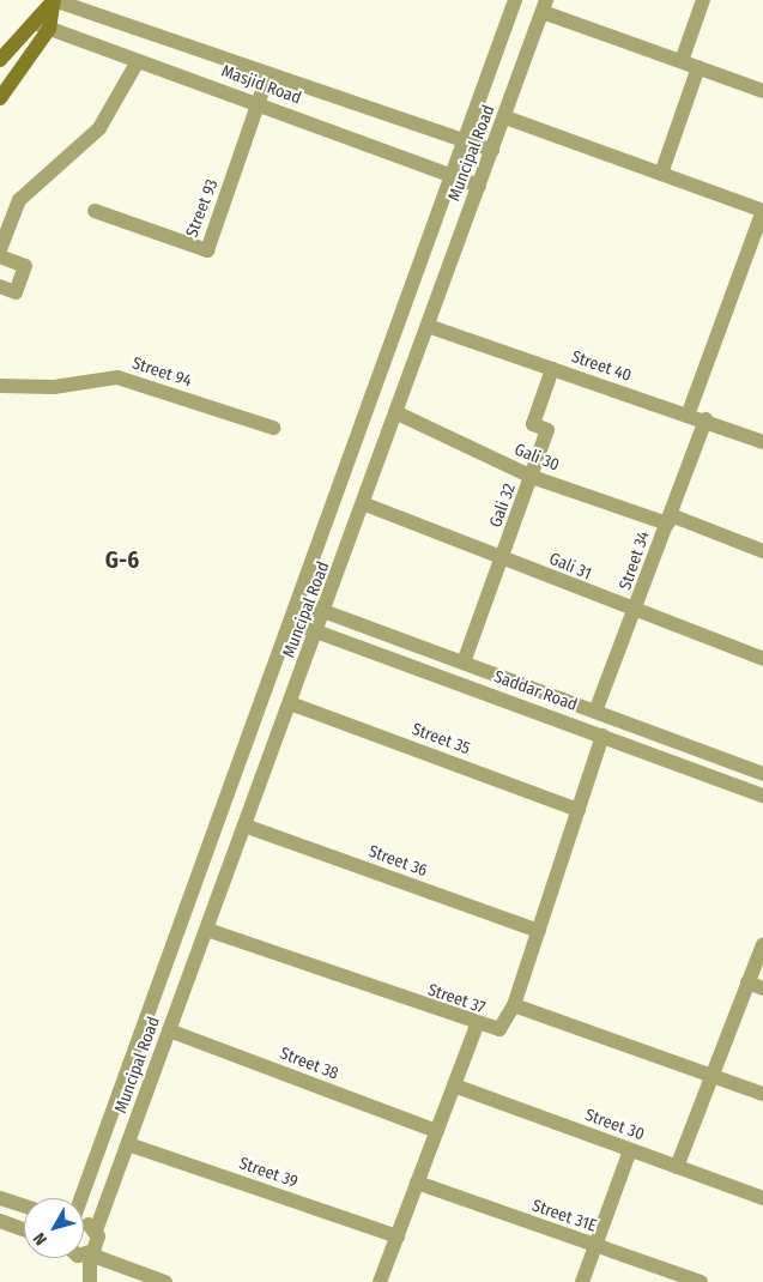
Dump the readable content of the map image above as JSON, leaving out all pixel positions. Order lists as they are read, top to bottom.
{
  "streets": {
    "street": [
      "Masjid Road",
      "Muncipal Road",
      "Street 93",
      "Street 40",
      "Street 94",
      "Gali 30",
      "Gali 32",
      "Street 34",
      "Gali 31",
      "Saddar Road",
      "Street 35",
      "Street 36",
      "Street 37",
      "Street 38",
      "Street 30",
      "Street 39",
      "Street 31E"
    ]
  },
  "crossings": [
    ["Masjid Road", "Muncipal Road"],
    ["Masjid Road", "Street 93"],
    ["Muncipal Road", "Street 40"],
    ["Muncipal Road", "Gali 30"],
    ["Muncipal Road", "Gali 31"],
    ["Muncipal Road", "Saddar Road"],
    ["Muncipal Road", "Street 35"],
    ["Muncipal Road", "Street 36"],
    ["Muncipal Road", "Street 37"],
    ["Muncipal Road", "Street 38"],
    ["Muncipal Road", "Street 39"],
    ["Street 40", "Gali 32"],
    ["Street 40", "Street 34"],
    ["Gali 30", "Gali 32"],
    ["Gali 30", "Street 34"],
    ["Gali 32", "Gali 31"],
    ["Gali 32", "Saddar Road"],
    ["Street 34", "Gali 31"],
    ["Street 34", "Saddar Road"],
    ["Saddar Road", "Street 37"],
    ["Street 35", "Street 37"],
    ["Street 36", "Street 37"]
  ],
  "districts": ["G-6"],
  "north": "bottom left"
}
